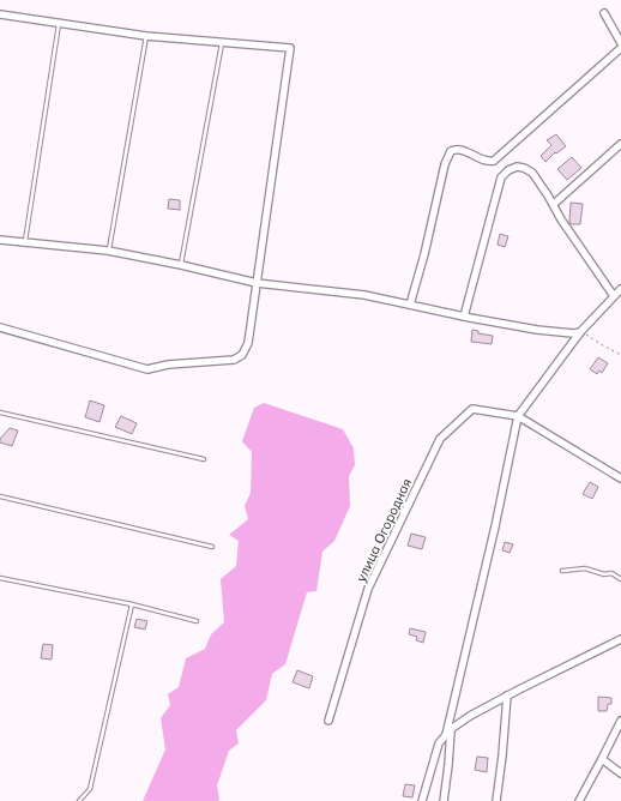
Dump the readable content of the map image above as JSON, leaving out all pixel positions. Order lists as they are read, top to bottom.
{
  "streets": {
    "street": ["улица Огородная"]
  }
}
